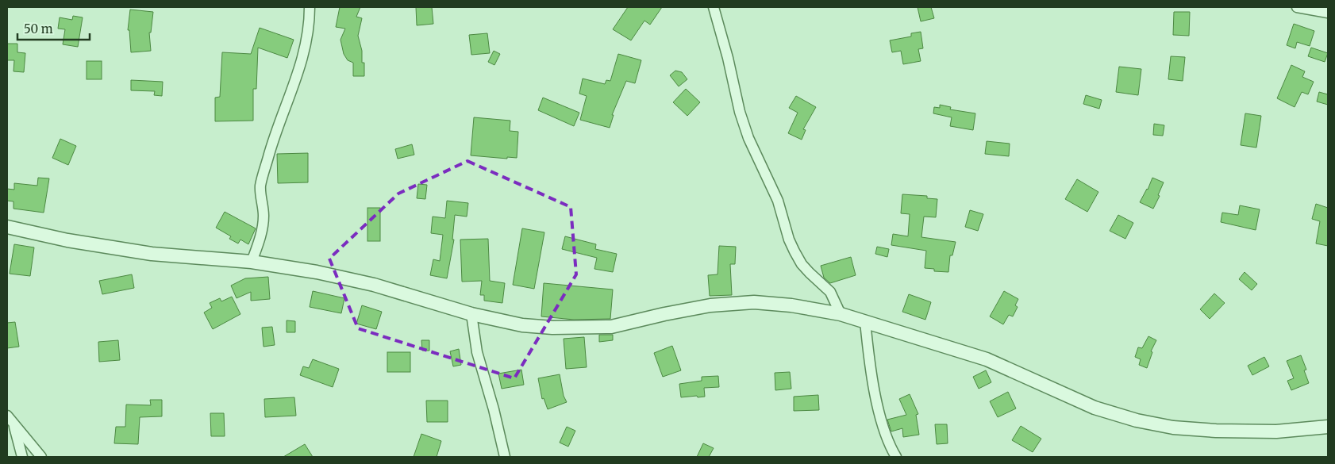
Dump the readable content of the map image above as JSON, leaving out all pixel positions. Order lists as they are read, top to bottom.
{
  "scale_bar": "50 m"
}
